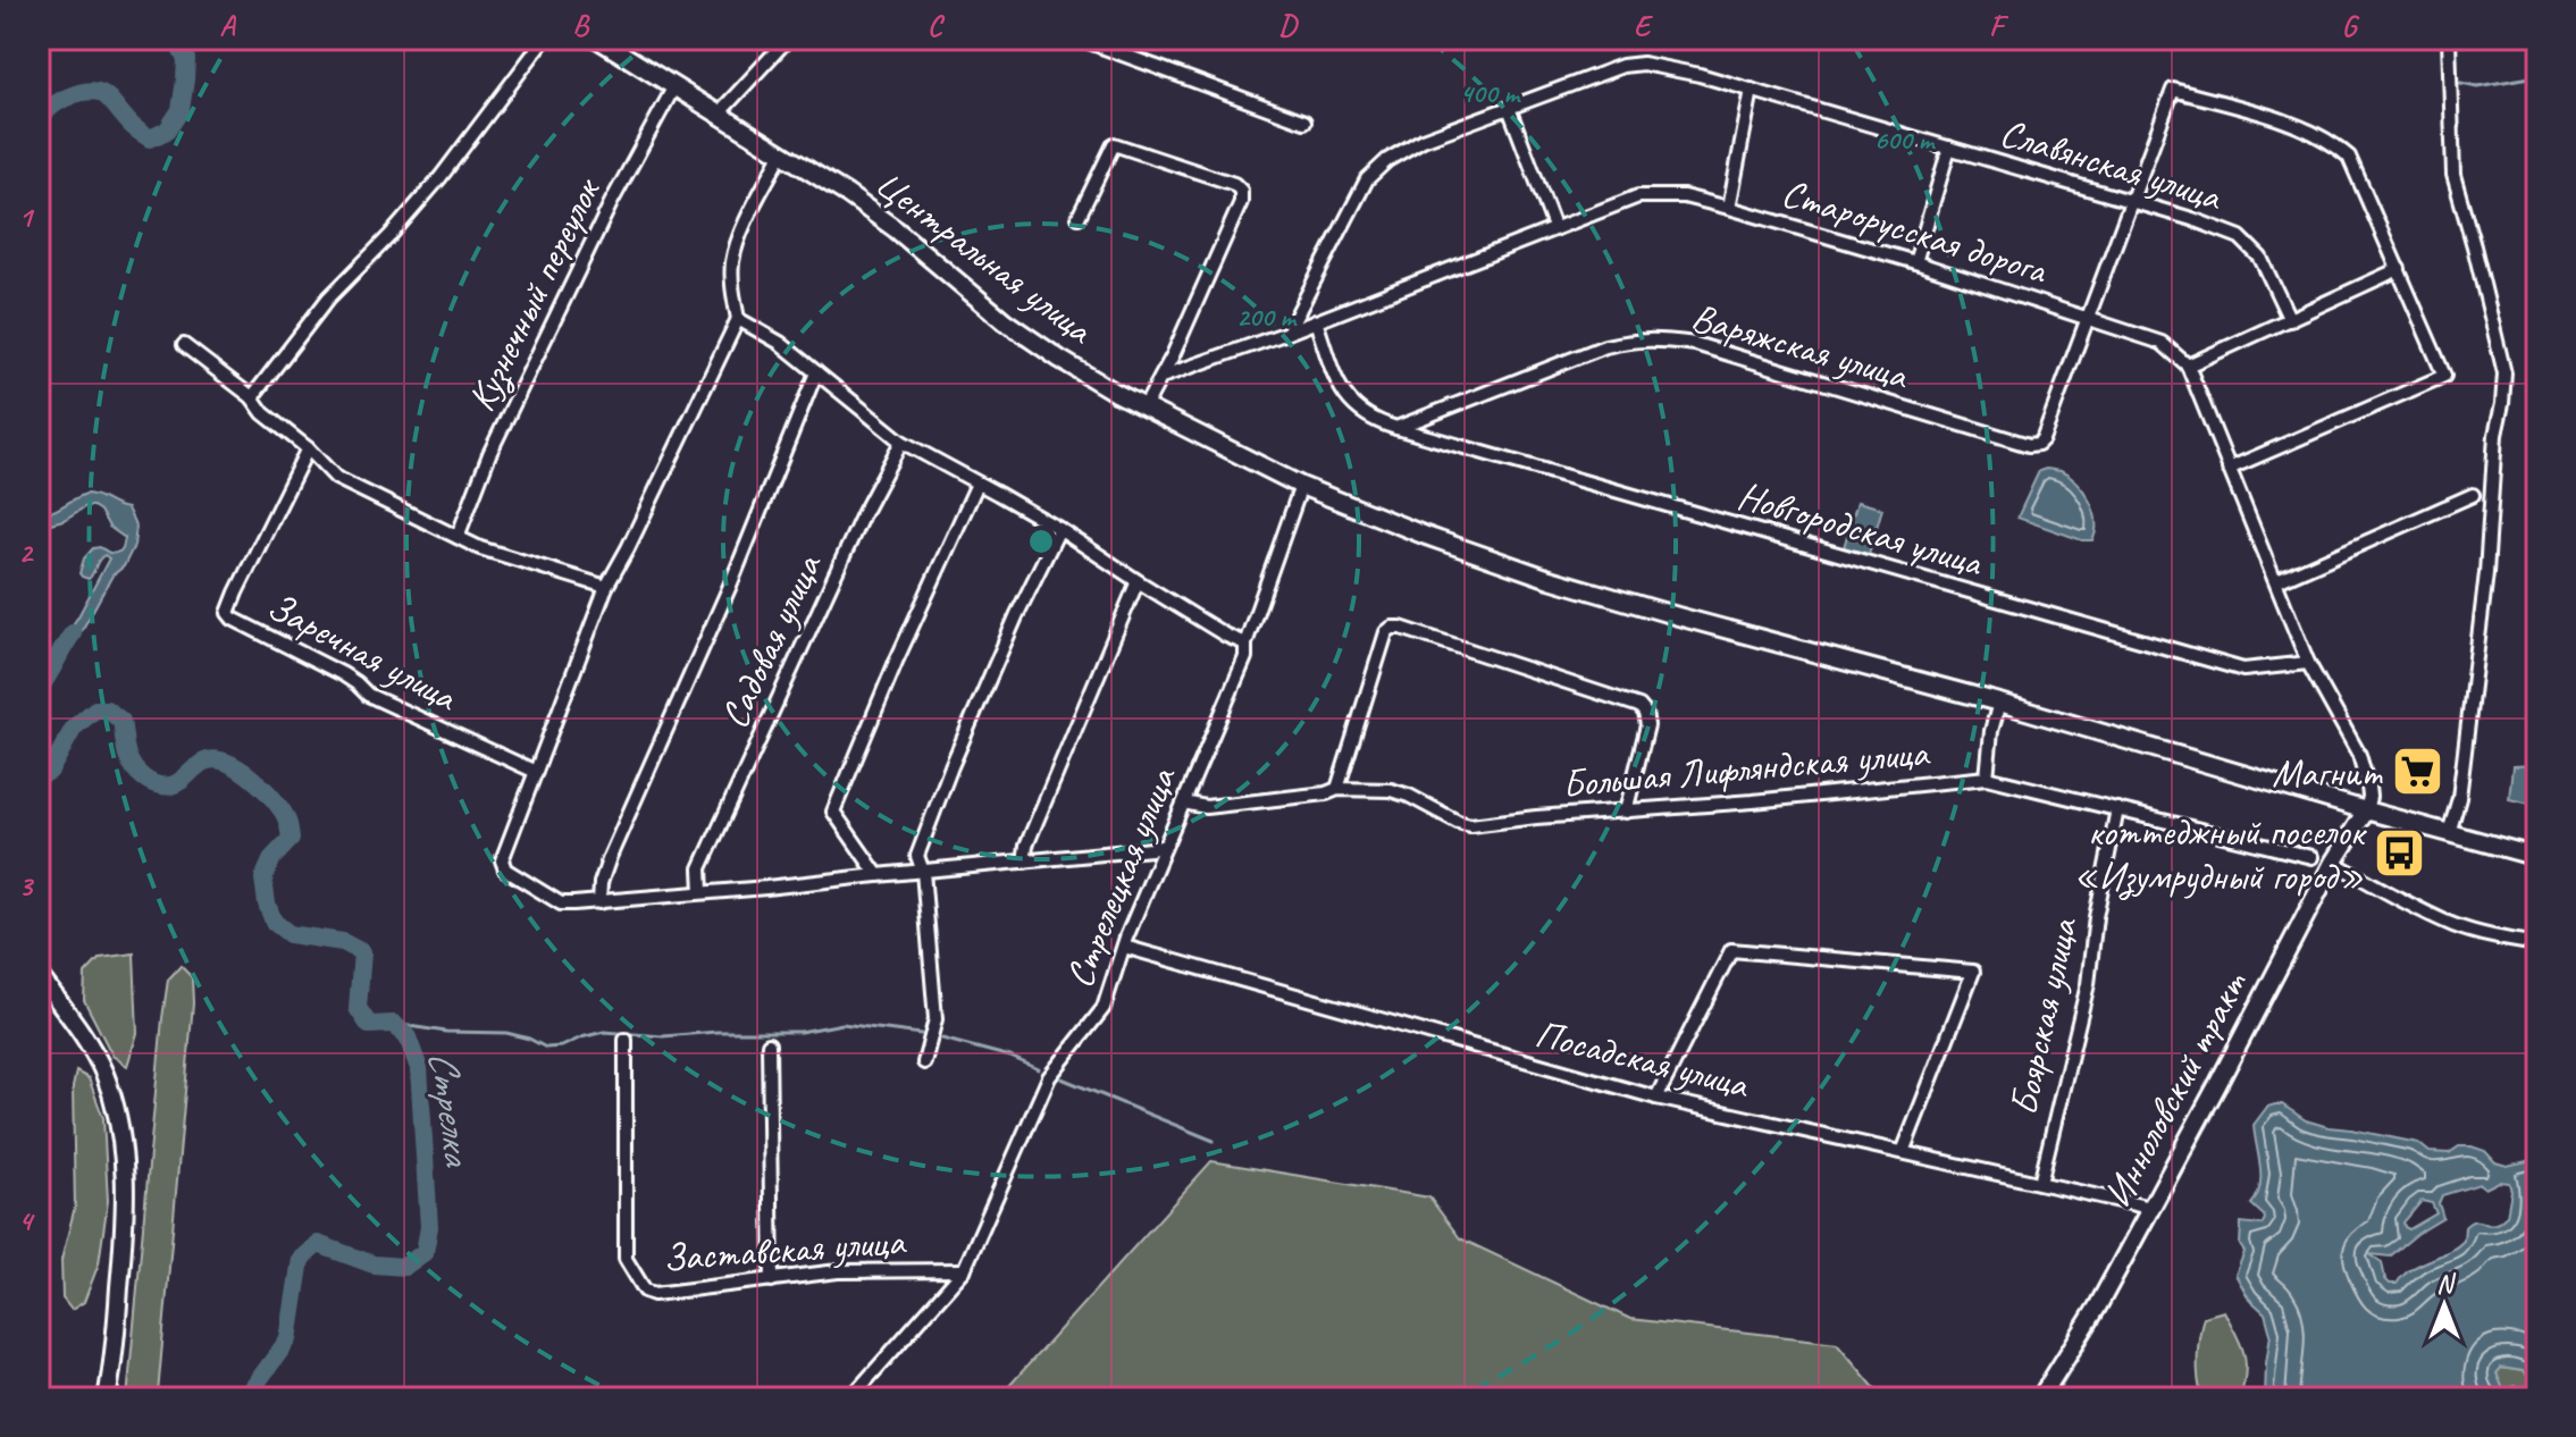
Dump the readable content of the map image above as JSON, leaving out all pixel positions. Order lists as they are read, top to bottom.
{
  "streets": {
    "main road": ["Центральная улица", "Инноловский тракт"],
    "street": [
      "Славянская улица",
      "Старорусская дорога",
      "Кузнечный переулок",
      "Варяжская улица",
      "Новгородская улица",
      "Садовая улица",
      "Заречная улица",
      "Большая Лифляндская улица",
      "Стрелецкая улица",
      "Боярская улица",
      "Посадская улица",
      "Заставская улица"
    ]
  },
  "crossings": [
    ["Славянская улица", "Старорусская дорога"],
    ["Старорусская дорога", "Варяжская улица"],
    ["Центральная улица", "Кузнечный переулок"],
    ["Центральная улица", "Стрелецкая улица"],
    ["Центральная улица", "Инноловский тракт"],
    ["Варяжская улица", "Новгородская улица"],
    ["Большая Лифляндская улица", "Стрелецкая улица"],
    ["Большая Лифляндская улица", "Боярская улица"],
    ["Стрелецкая улица", "Посадская улица"],
    ["Стрелецкая улица", "Заставская улица"],
    ["Боярская улица", "Посадская улица"],
    ["Посадская улица", "Инноловский тракт"]
  ],
  "water": ["Стрелка"],
  "places": {
    "supermarket": ["Магнит"],
    "bus stop": ["коттеджный поселок «Изумрудный город»"]
  },
  "north": "top",
  "grid": {
    "columns": [
      "A",
      "B",
      "C",
      "D",
      "E",
      "F",
      "G"
    ],
    "rows": [
      "1",
      "2",
      "3",
      "4"
    ]
  },
  "rings": ["400 m", "600 m", "200 m"]
}
